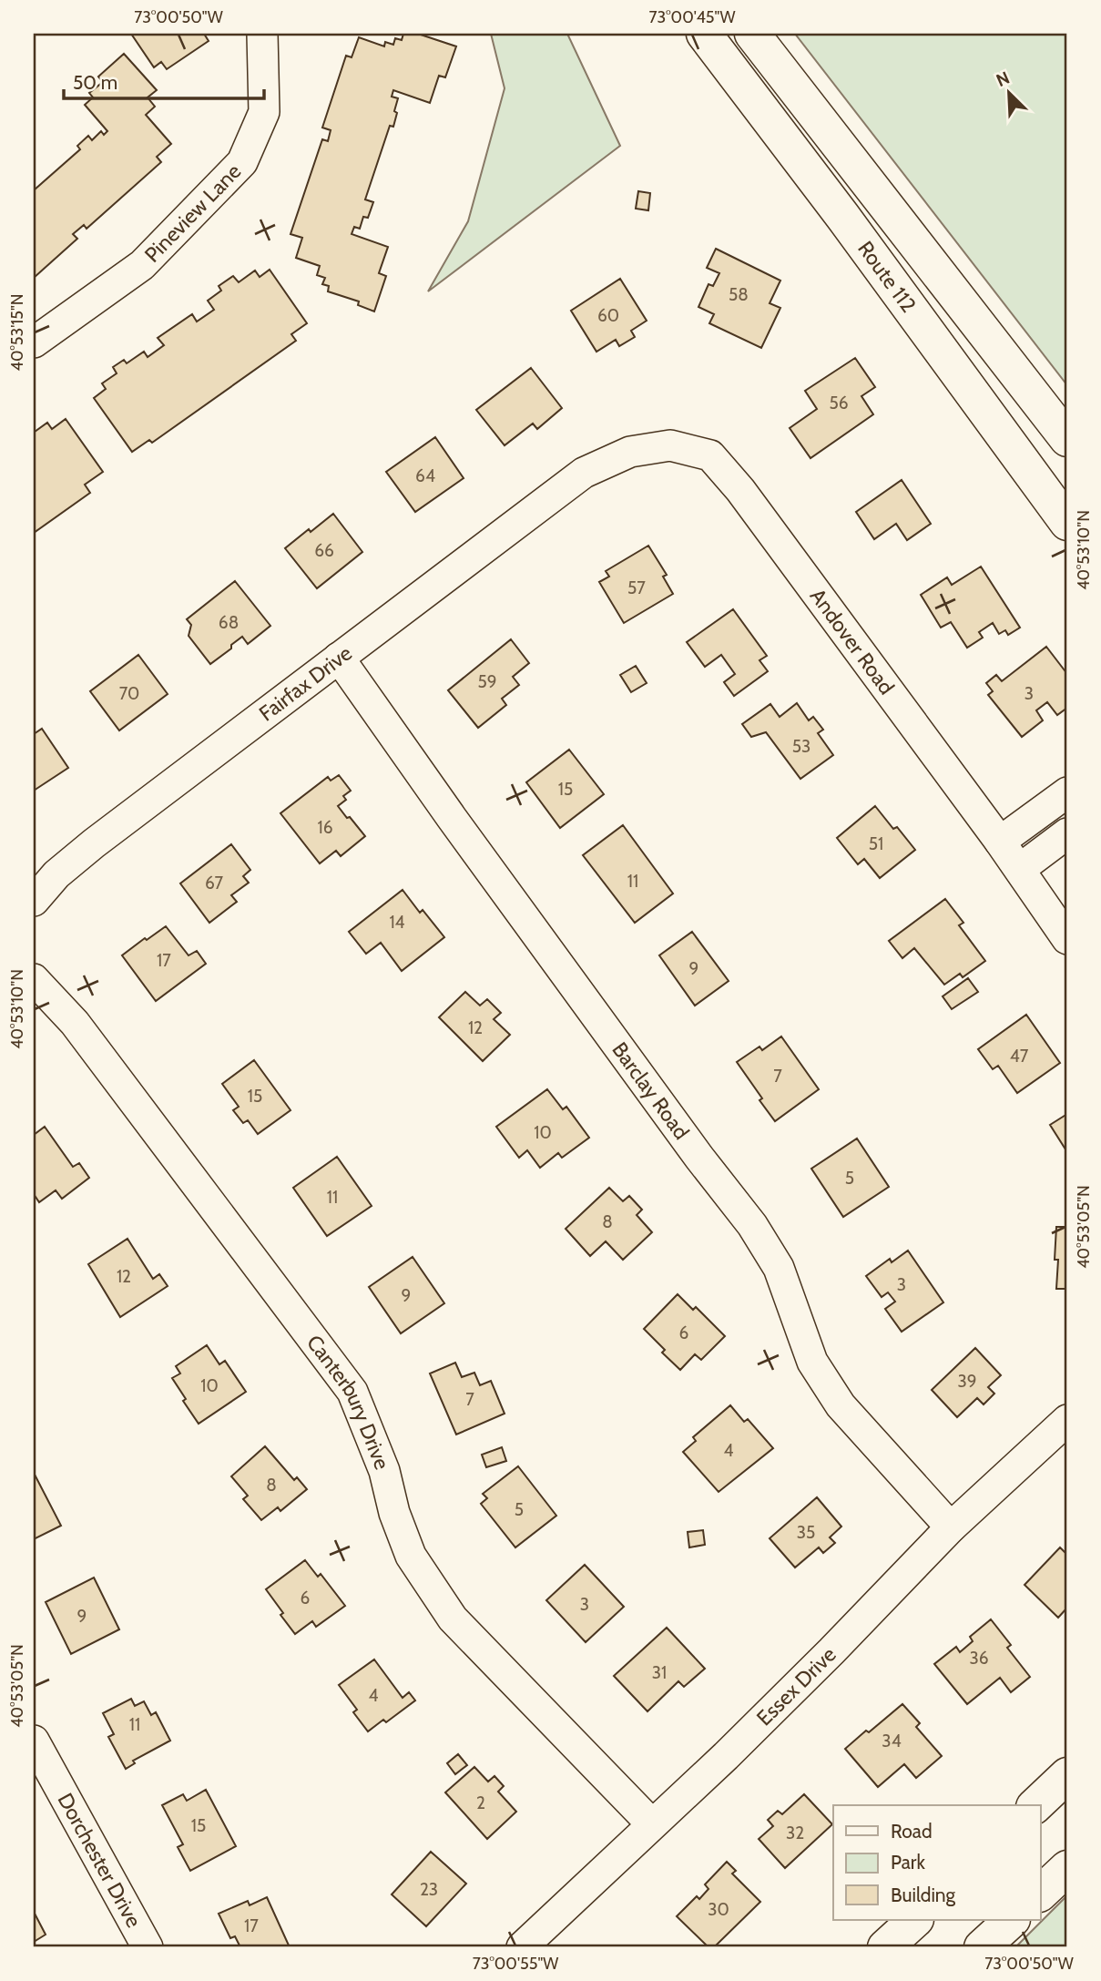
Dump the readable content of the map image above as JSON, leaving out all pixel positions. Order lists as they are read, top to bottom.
{
  "streets": {
    "main road": ["Route 112"],
    "street": [
      "Pineview Lane",
      "Andover Road",
      "Fairfax Drive",
      "Barclay Road",
      "Canterbury Drive",
      "Essex Drive",
      "Dorchester Drive"
    ]
  },
  "crossings": [
    ["Andover Road", "Fairfax Drive"],
    ["Fairfax Drive", "Barclay Road"],
    ["Barclay Road", "Essex Drive"],
    ["Canterbury Drive", "Essex Drive"]
  ],
  "house_numbers": [
    "58",
    "60",
    "56",
    "64",
    "66",
    "57",
    "68",
    "59",
    "70",
    "3",
    "53",
    "15",
    "16",
    "51",
    "11",
    "67",
    "14",
    "17",
    "9",
    "12",
    "47",
    "7",
    "15",
    "10",
    "5",
    "11",
    "8",
    "12",
    "3",
    "9",
    "6",
    "39",
    "10",
    "7",
    "4",
    "8",
    "5",
    "35",
    "6",
    "3",
    "9",
    "36",
    "31",
    "4",
    "11",
    "34",
    "2",
    "15",
    "32",
    "23",
    "30",
    "17"
  ],
  "legend": ["Road", "Park", "Building"],
  "scale_bar": "50 m",
  "north": "top left",
  "coordinates": [
    "73°00'50\"W",
    "73°00'45\"W",
    "40°53'15\"N",
    "40°53'10\"N",
    "40°53'05\"N",
    "73°00'55\"W"
  ]
}
